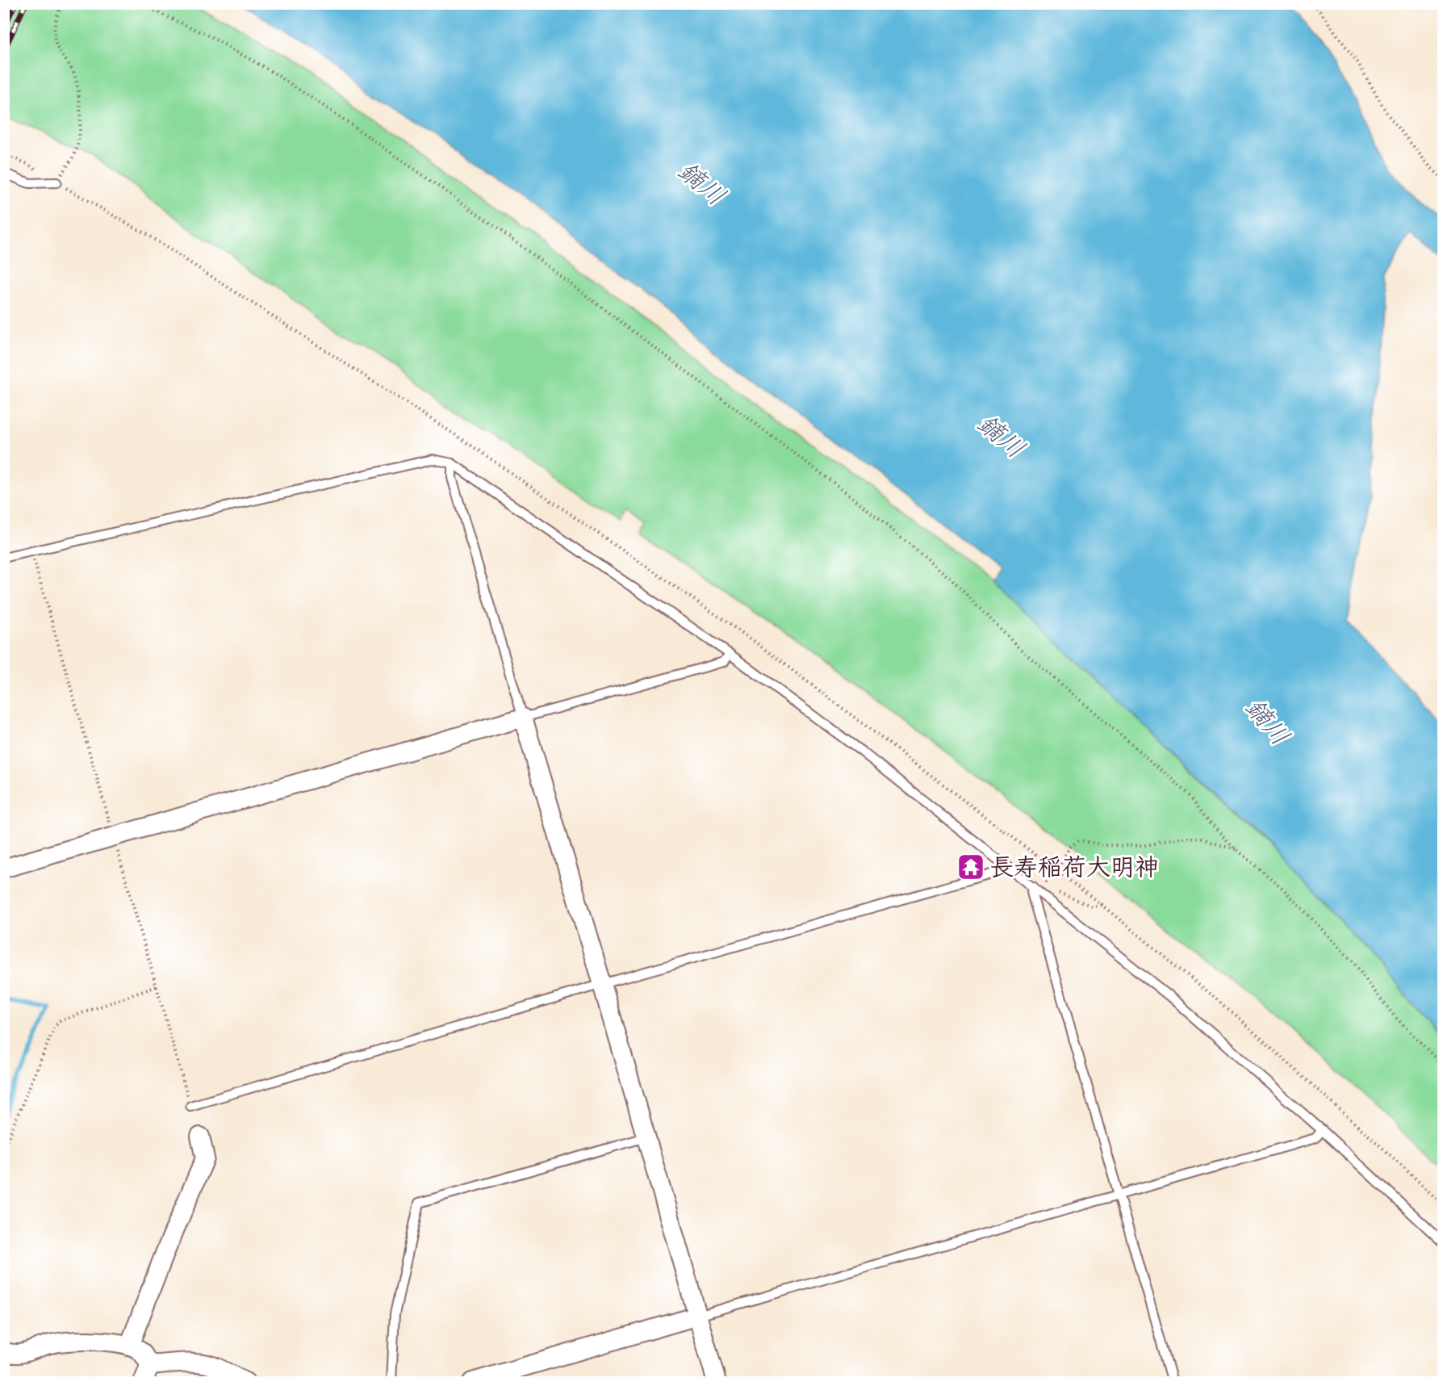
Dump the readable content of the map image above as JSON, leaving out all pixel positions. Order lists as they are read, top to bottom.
{
  "water": ["鏑川"],
  "places": {
    "temple": ["長寿稲荷大明神"]
  }
}
